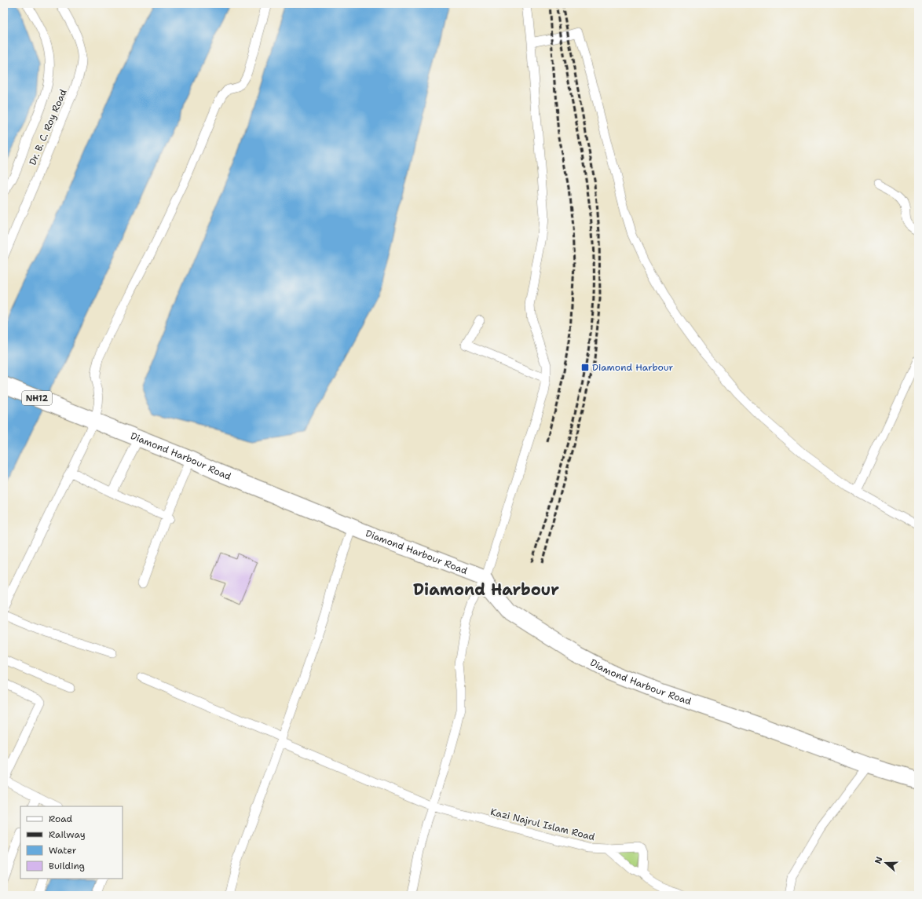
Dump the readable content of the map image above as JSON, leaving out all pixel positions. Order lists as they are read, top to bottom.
{
  "streets": {
    "highway": ["NH12", "Diamond Harbour Road"],
    "street": ["Dr. B. C. Roy Road", "Kazi Najrul Islam Road"]
  },
  "districts": ["Diamond Harbour"],
  "places": {
    "transit": ["Diamond Harbour"]
  },
  "legend": [
    "Road",
    "Railway",
    "Water",
    "Building"
  ],
  "north": "left"
}
